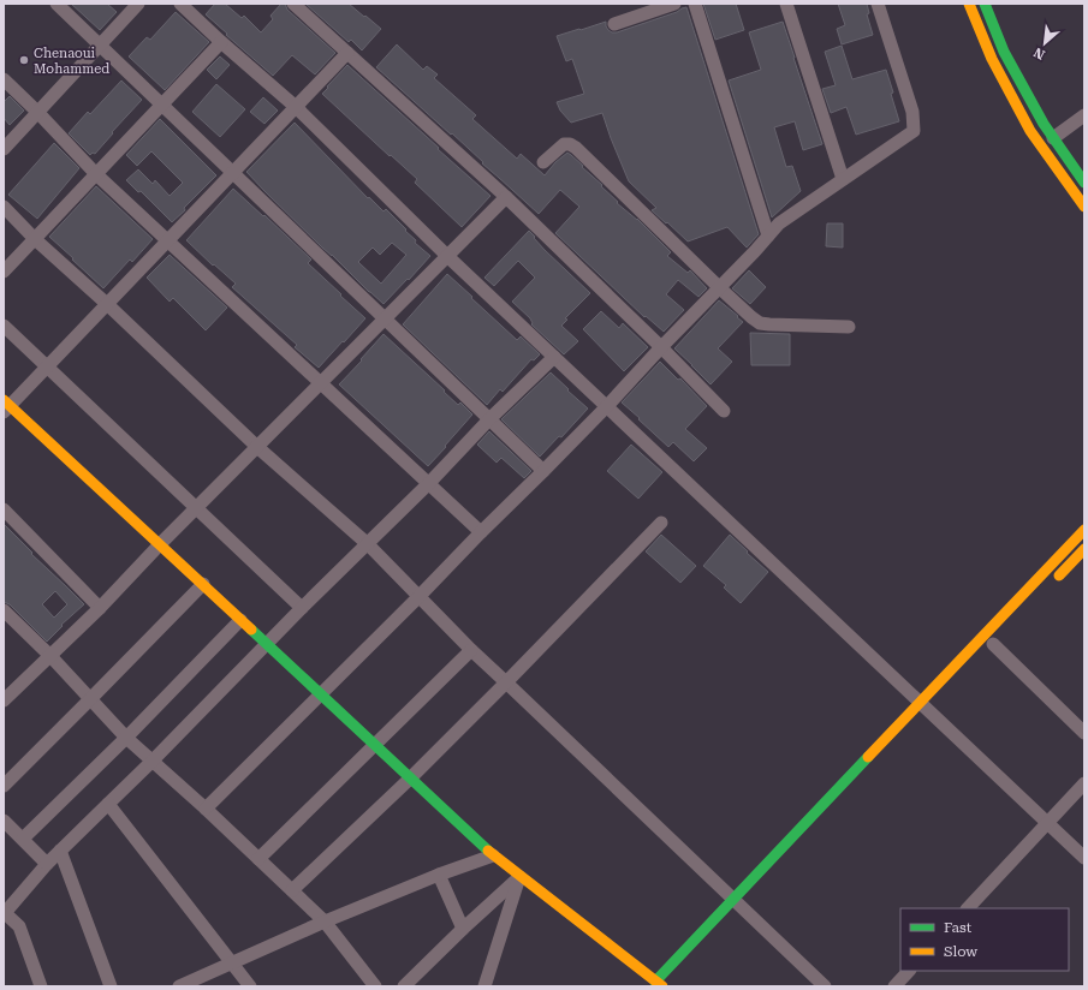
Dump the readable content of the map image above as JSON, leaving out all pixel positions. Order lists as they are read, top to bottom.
{
  "places": ["Chenaoui Mohammed"],
  "legend": ["Fast", "Slow"],
  "north": "bottom left"
}
